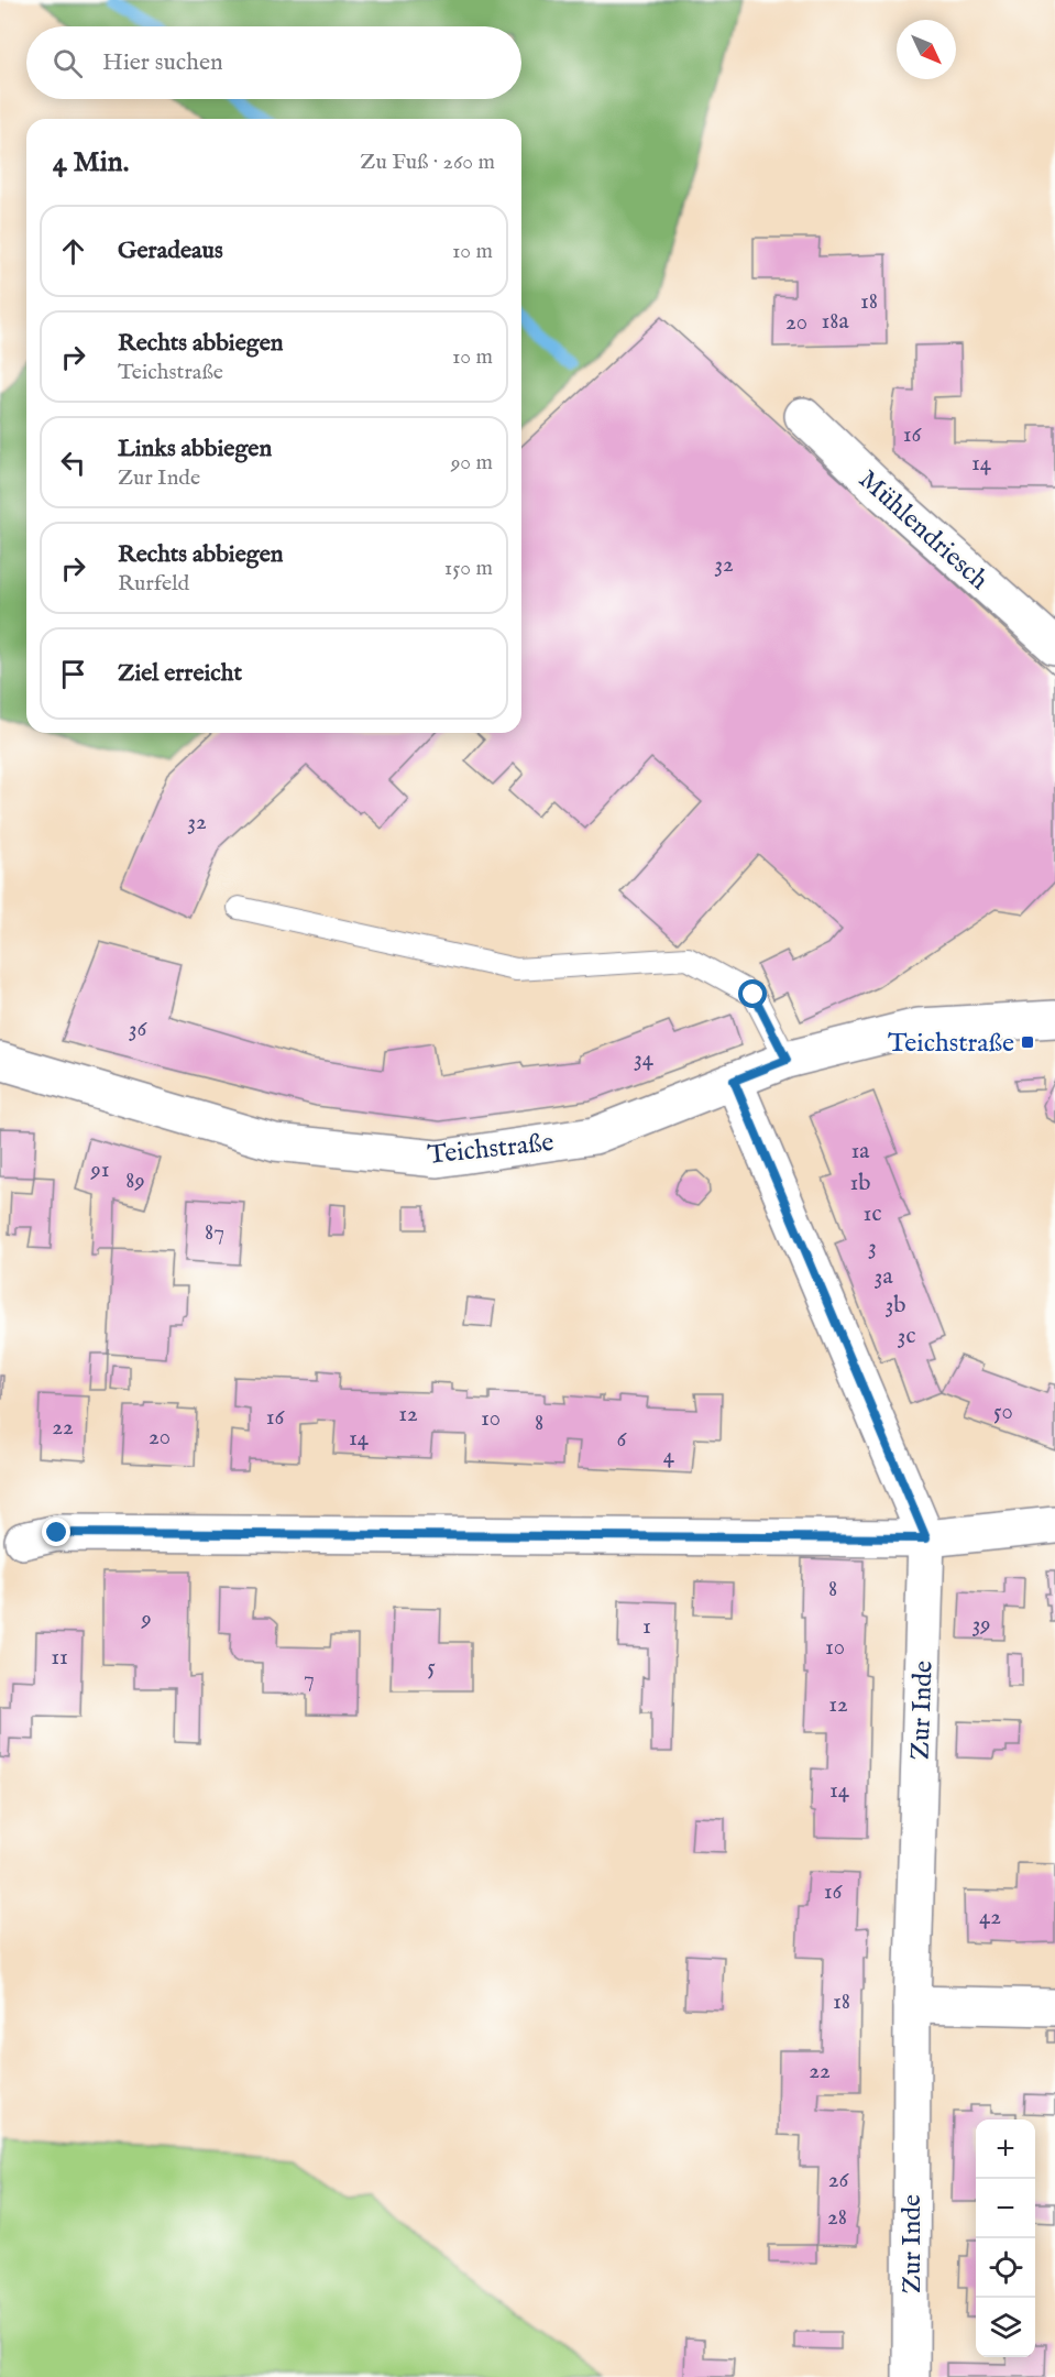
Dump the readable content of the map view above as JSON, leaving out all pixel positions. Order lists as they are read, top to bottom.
{
  "streets": {
    "street": ["Mühlendriesch", "Teichstraße", "Zur Inde"]
  },
  "crossings": [
    ["Teichstraße", "Zur Inde"]
  ],
  "places": {
    "transit": ["Teichstraße"]
  },
  "house_numbers": [
    "18",
    "18a",
    "20",
    "16",
    "14",
    "32",
    "32",
    "36",
    "34",
    "1a",
    "91",
    "89",
    "1b",
    "1c",
    "87",
    "3",
    "3a",
    "3b",
    "3c",
    "50",
    "12",
    "16",
    "10",
    "8",
    "22",
    "20",
    "14",
    "6",
    "4",
    "8",
    "9",
    "39",
    "1",
    "10",
    "11",
    "5",
    "7",
    "12",
    "14",
    "16",
    "42",
    "18",
    "22",
    "26",
    "28"
  ],
  "north": "bottom right",
  "page": {
    "search": "Hier suchen",
    "heading": ["4 Min.", "Zu Fuß · 260 m"],
    "list": [
      ["Geradeaus", "10 m"],
      ["Rechts abbiegen", "Teichstraße", "10 m"],
      ["Links abbiegen", "Zur Inde", "90 m"],
      ["Rechts abbiegen", "Rurfeld", "150 m"],
      "Ziel erreicht"
    ],
    "map_buttons": ["+", "−"]
  }
}
